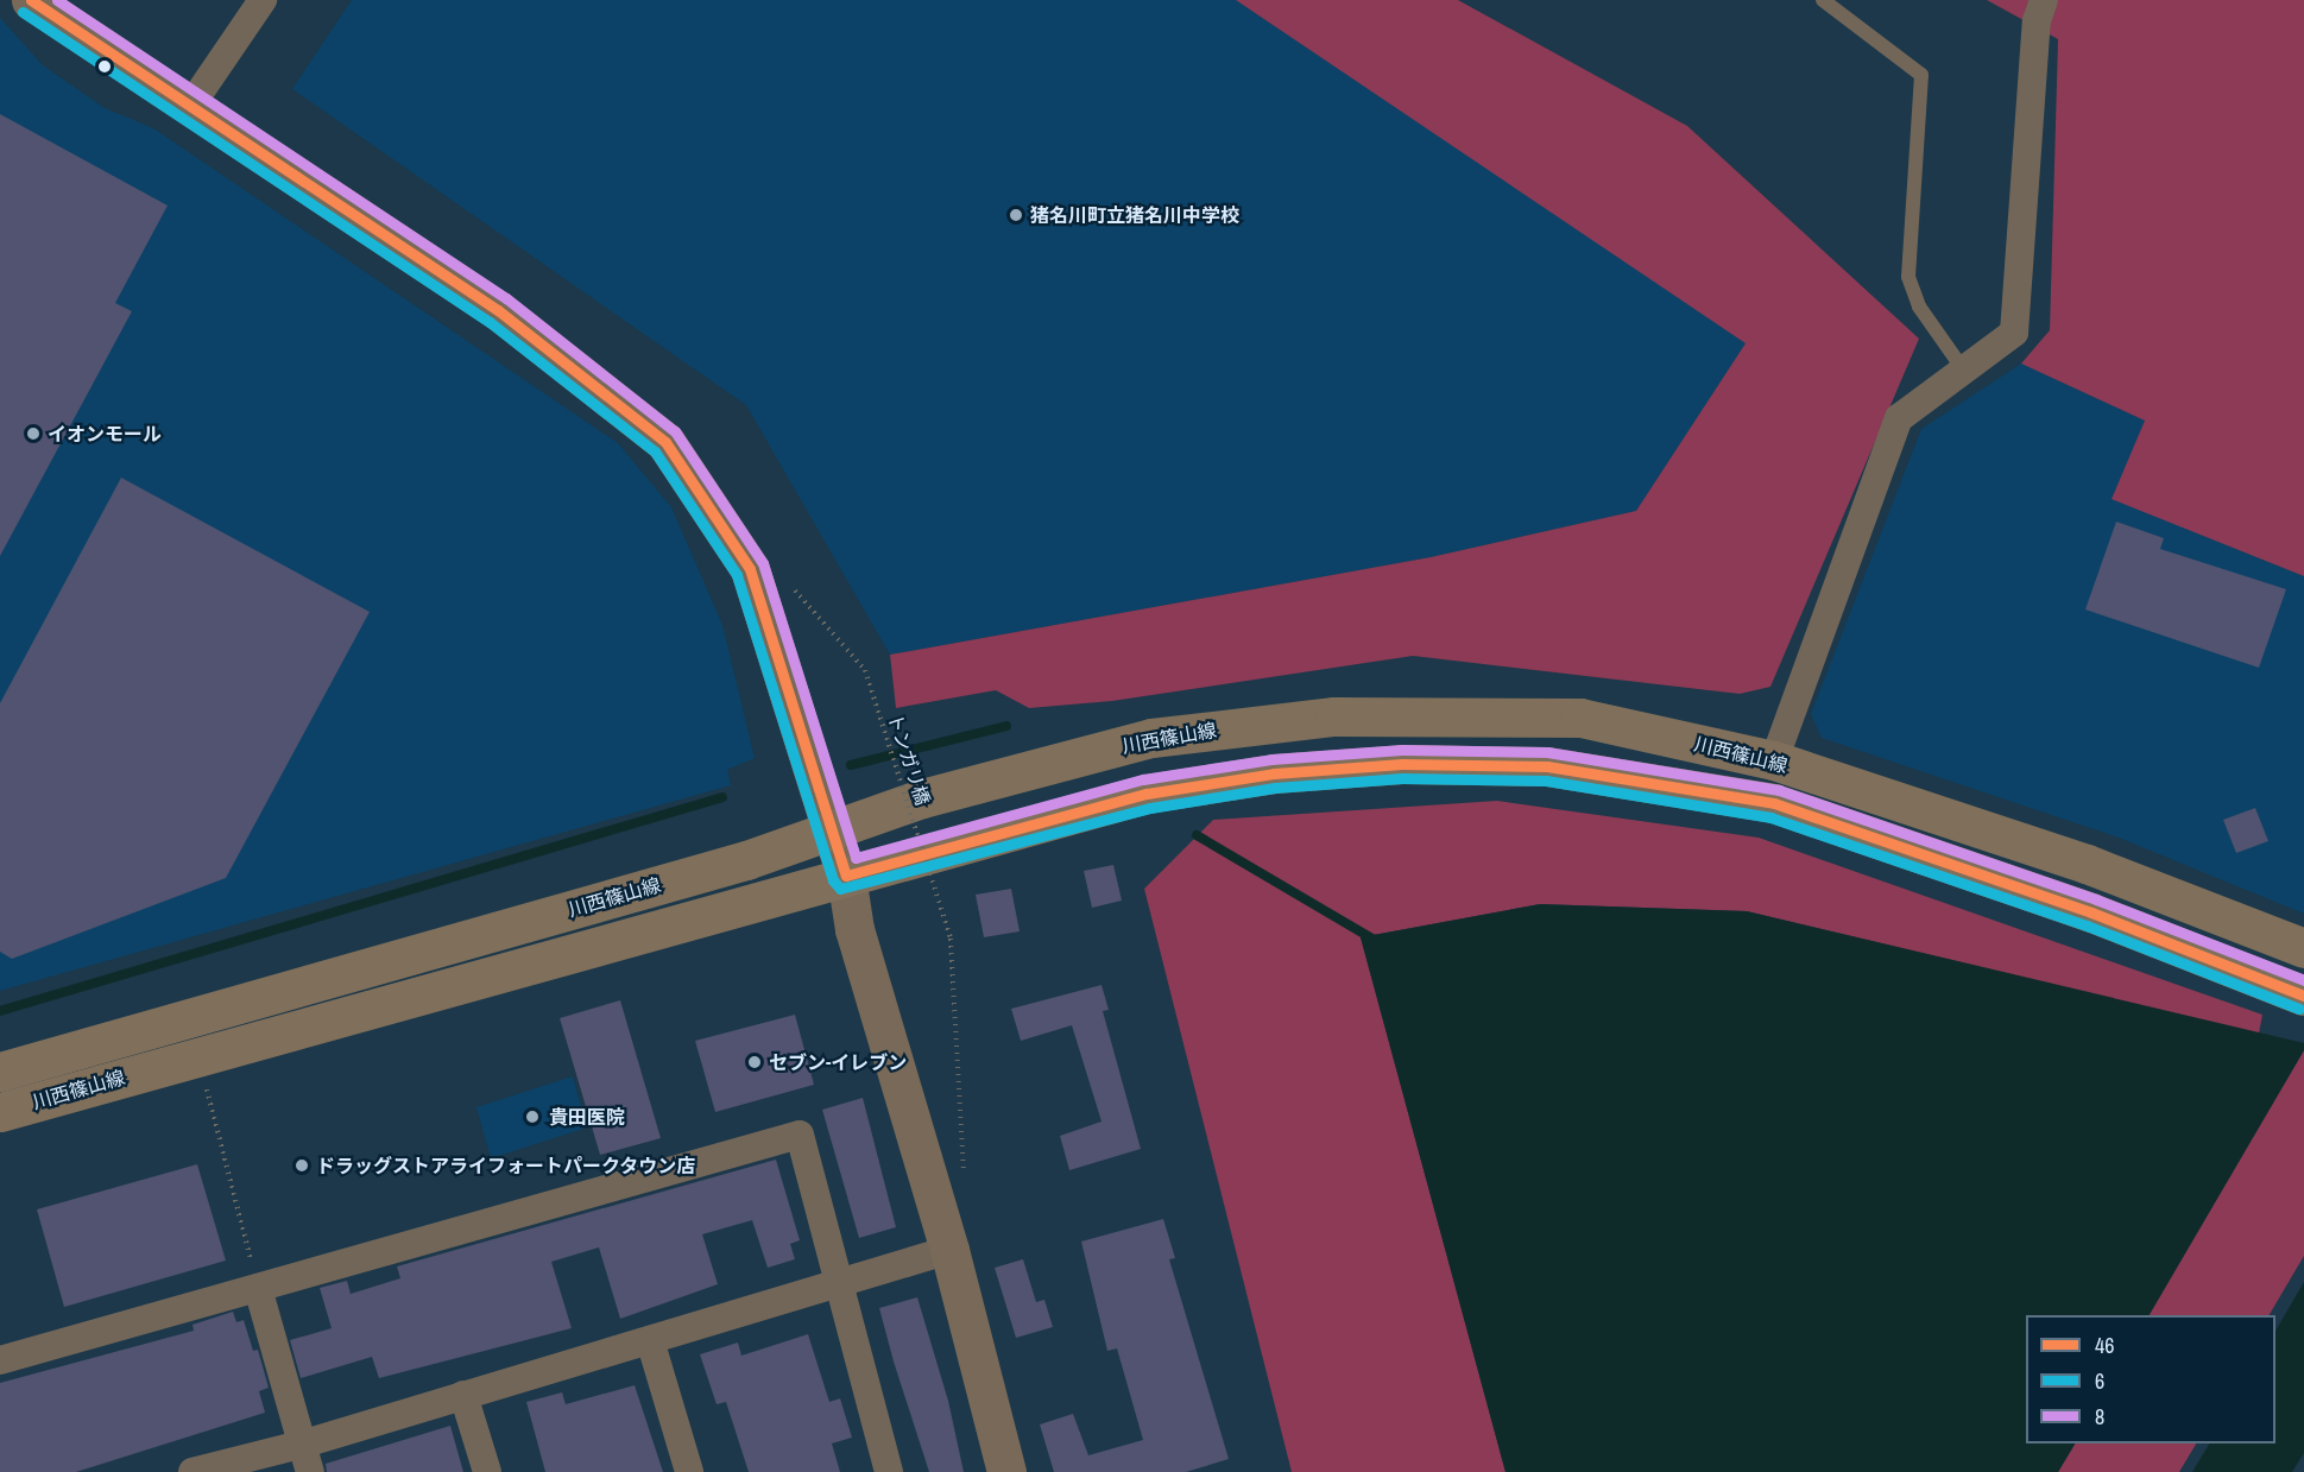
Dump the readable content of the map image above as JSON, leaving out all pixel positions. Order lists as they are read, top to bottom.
{
  "streets": {
    "main road": ["川西篠山線"],
    "path": ["トンガリ橋"]
  },
  "places": [
    "猪名川町立猪名川中学校",
    "イオンモール",
    "セブン-イレブン",
    "貴田医院",
    "ドラッグストアライフォートパークタウン店"
  ],
  "lines": ["transit line 46", "transit line 8", "transit line 6"],
  "legend": ["46", "6", "8"]
}
